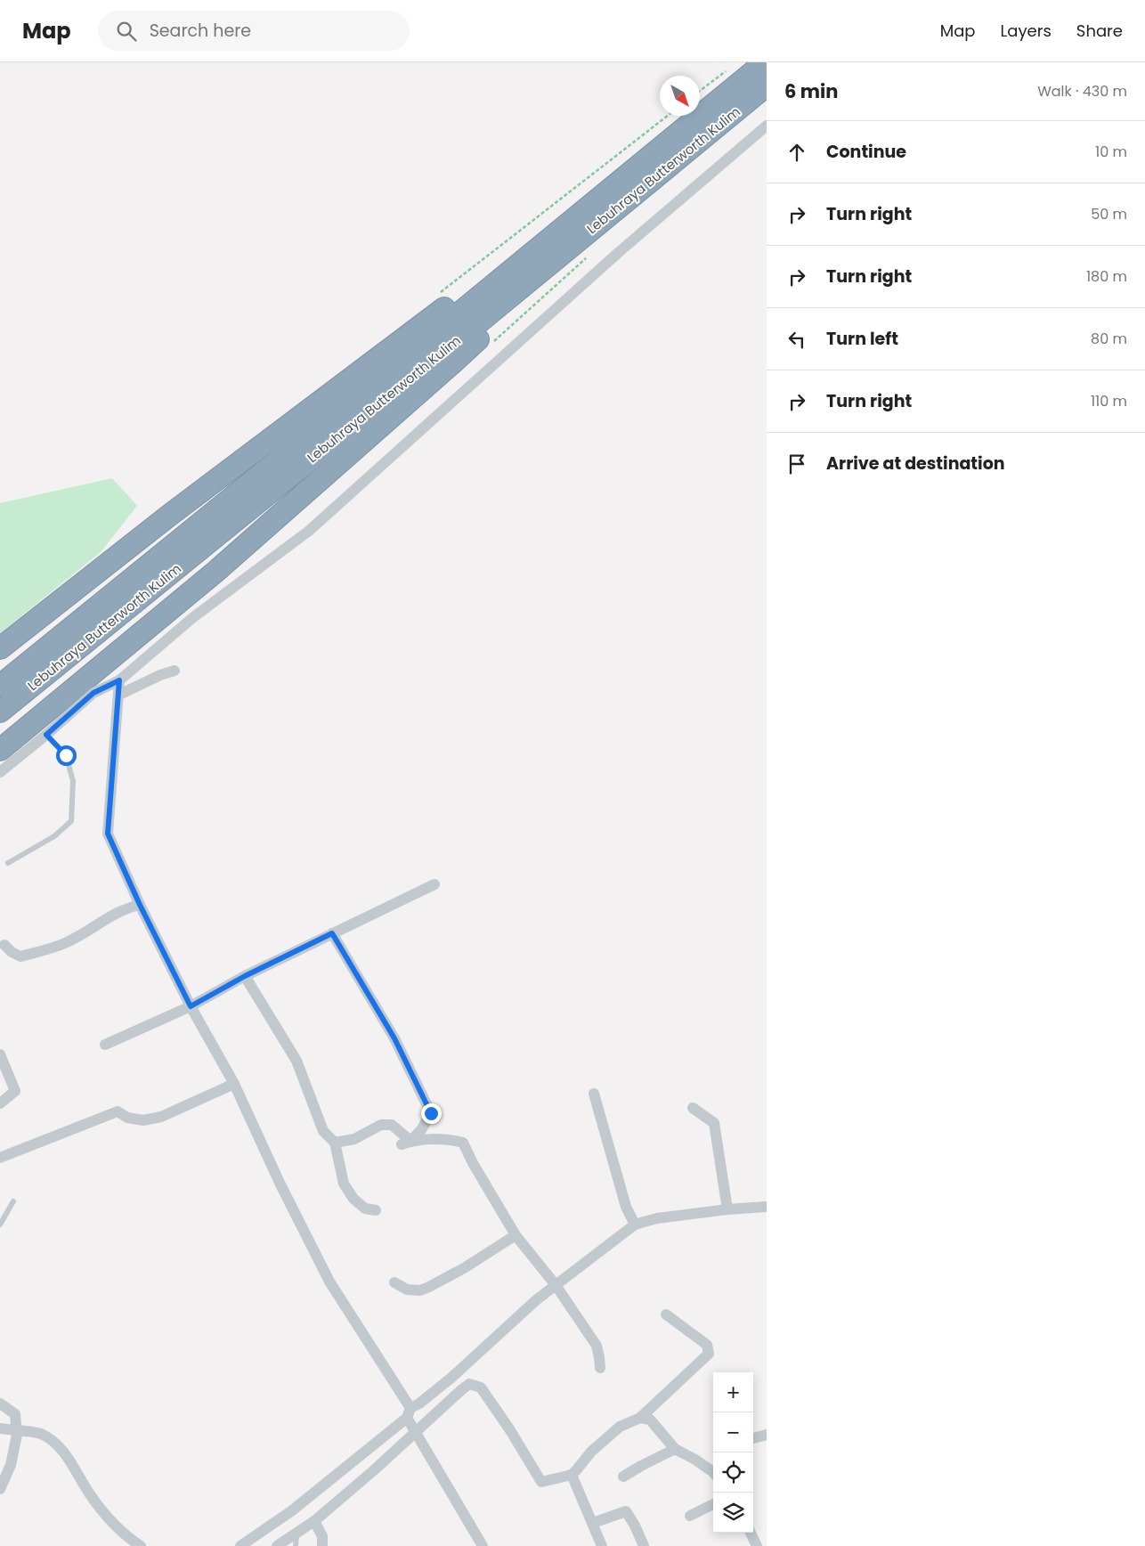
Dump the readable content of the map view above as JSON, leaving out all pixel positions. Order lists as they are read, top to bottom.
{
  "streets": {
    "highway": ["Lebuhraya Butterworth Kulim"]
  },
  "north": "bottom right",
  "page": {
    "header": "Map",
    "search": "Search here",
    "nav": ["Map", "Layers", "Share"],
    "heading": ["6 min", "Walk · 430 m"],
    "list": [
      ["Continue", "10 m"],
      ["Turn right", "50 m"],
      ["Turn right", "180 m"],
      ["Turn left", "80 m"],
      ["Turn right", "110 m"],
      "Arrive at destination"
    ],
    "map_buttons": ["+", "−"]
  }
}
